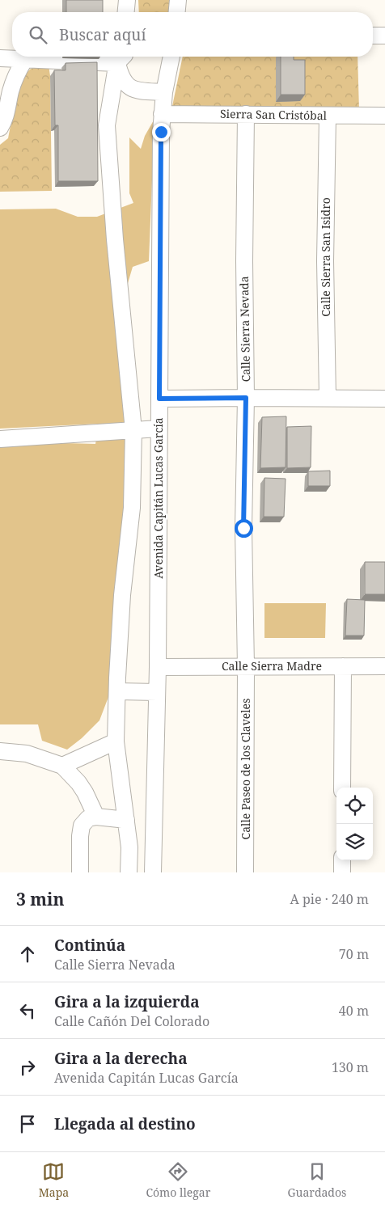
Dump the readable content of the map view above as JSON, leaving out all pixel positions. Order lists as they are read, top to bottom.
{
  "streets": {
    "street": [
      "Sierra San Cristóbal",
      "Calle Sierra San Isidro",
      "Calle Sierra Nevada",
      "Avenida Capitán Lucas García",
      "Calle Sierra Madre",
      "Calle Paseo de los Claveles"
    ]
  },
  "crossings": [
    ["Sierra San Cristóbal", "Calle Sierra San Isidro"],
    ["Sierra San Cristóbal", "Calle Sierra Nevada"],
    ["Sierra San Cristóbal", "Avenida Capitán Lucas García"],
    ["Calle Sierra Nevada", "Calle Sierra Madre"],
    ["Calle Sierra Nevada", "Calle Paseo de los Claveles"],
    ["Avenida Capitán Lucas García", "Calle Sierra Madre"],
    ["Calle Sierra Madre", "Calle Paseo de los Claveles"]
  ],
  "page": {
    "search": "Buscar aquí",
    "heading": ["3 min", "A pie · 240 m"],
    "list": [
      ["Continúa", "Calle Sierra Nevada", "70 m"],
      ["Gira a la izquierda", "Calle Cañón Del Colorado", "40 m"],
      ["Gira a la derecha", "Avenida Capitán Lucas García", "130 m"],
      "Llegada al destino"
    ],
    "nav": ["Mapa", "Cómo llegar", "Guardados"]
  }
}
